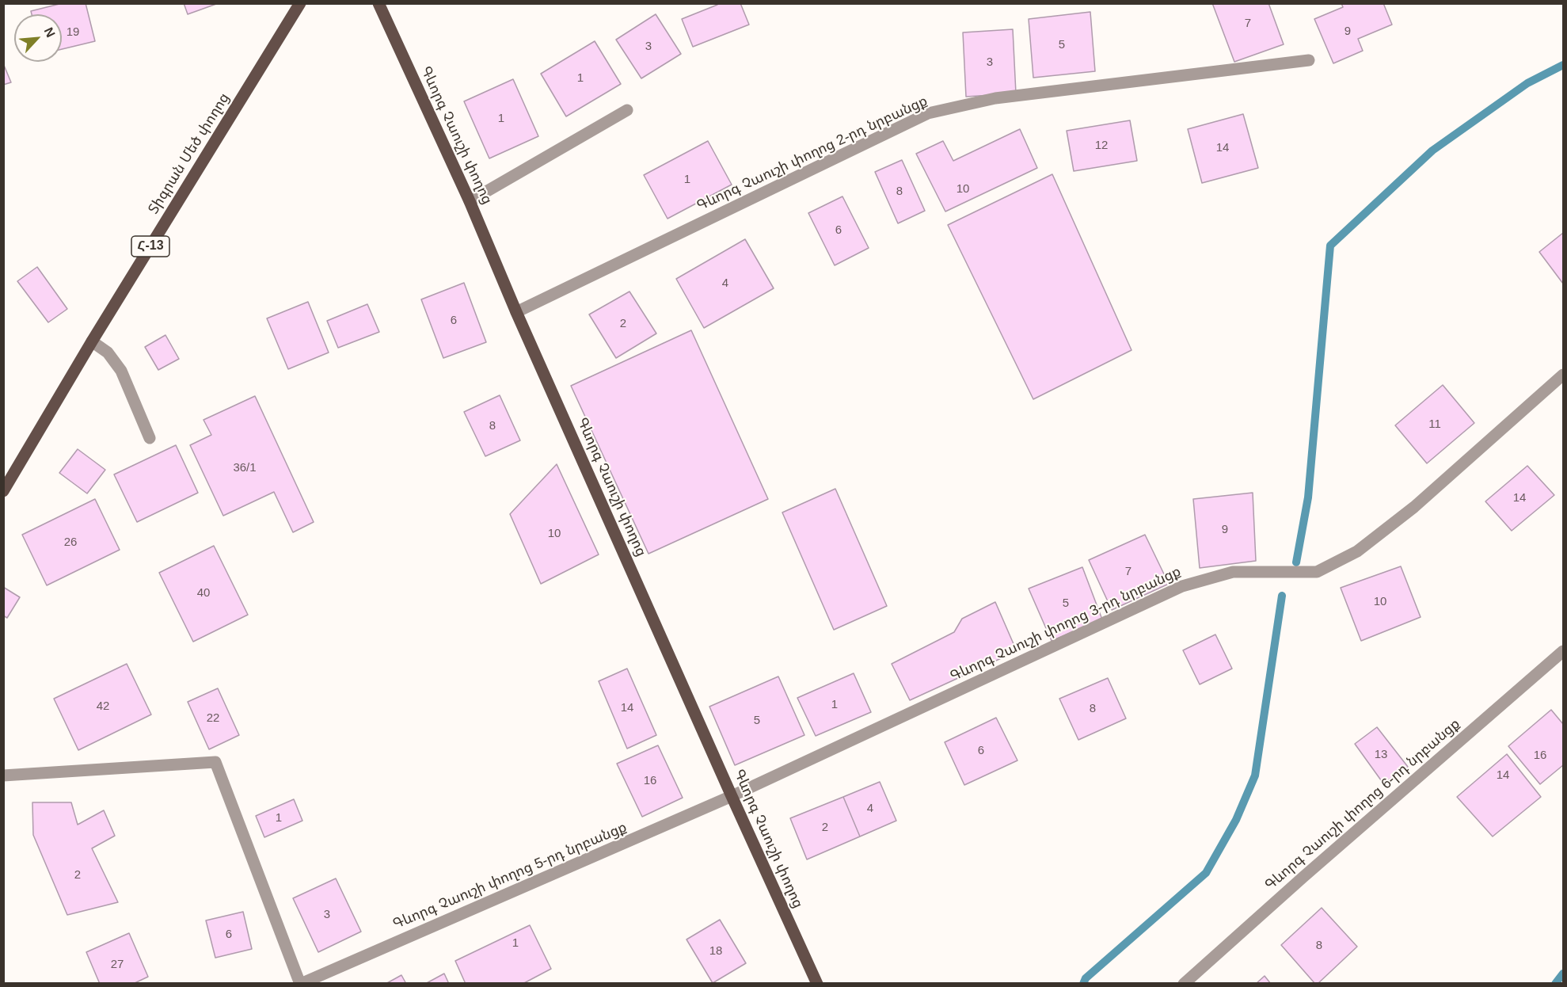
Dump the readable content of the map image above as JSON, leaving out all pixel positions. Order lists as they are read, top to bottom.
{
  "streets": {
    "main road": ["Գևորգ Չաուշի փողոց", "Տիգրան Մեծ փողոց", "Հ-13"],
    "street": [
      "Գևորգ Չաուշի փողոց 2-րդ նրբանցք",
      "Գևորգ Չաուշի փողոց 3-րդ նրբանցք",
      "Գևորգ Չաուշի փողոց 6-րդ նրբանցք",
      "Գևորգ Չաուշի փողոց 5-րդ նրբանցք"
    ]
  },
  "crossings": [
    ["Գևորգ Չաուշի փողոց", "Գևորգ Չաուշի փողոց 2-րդ նրբանցք"],
    ["Գևորգ Չաուշի փողոց", "Գևորգ Չաուշի փողոց 3-րդ նրբանցք"],
    ["Գևորգ Չաուշի փողոց", "Գևորգ Չաուշի փողոց 5-րդ նրբանցք"],
    ["Գևորգ Չաուշի փողոց 3-րդ նրբանցք", "Գևորգ Չաուշի փողոց 5-րդ նրբանցք"]
  ],
  "house_numbers": [
    "7",
    "9",
    "19",
    "5",
    "3",
    "3",
    "1",
    "1",
    "12",
    "14",
    "1",
    "10",
    "8",
    "6",
    "4",
    "6",
    "2",
    "11",
    "8",
    "36/1",
    "14",
    "9",
    "10",
    "26",
    "7",
    "40",
    "10",
    "5",
    "1",
    "42",
    "14",
    "8",
    "22",
    "5",
    "6",
    "13",
    "16",
    "14",
    "16",
    "4",
    "1",
    "2",
    "2",
    "3",
    "6",
    "1",
    "8",
    "18",
    "27"
  ],
  "north": "top right"
}
